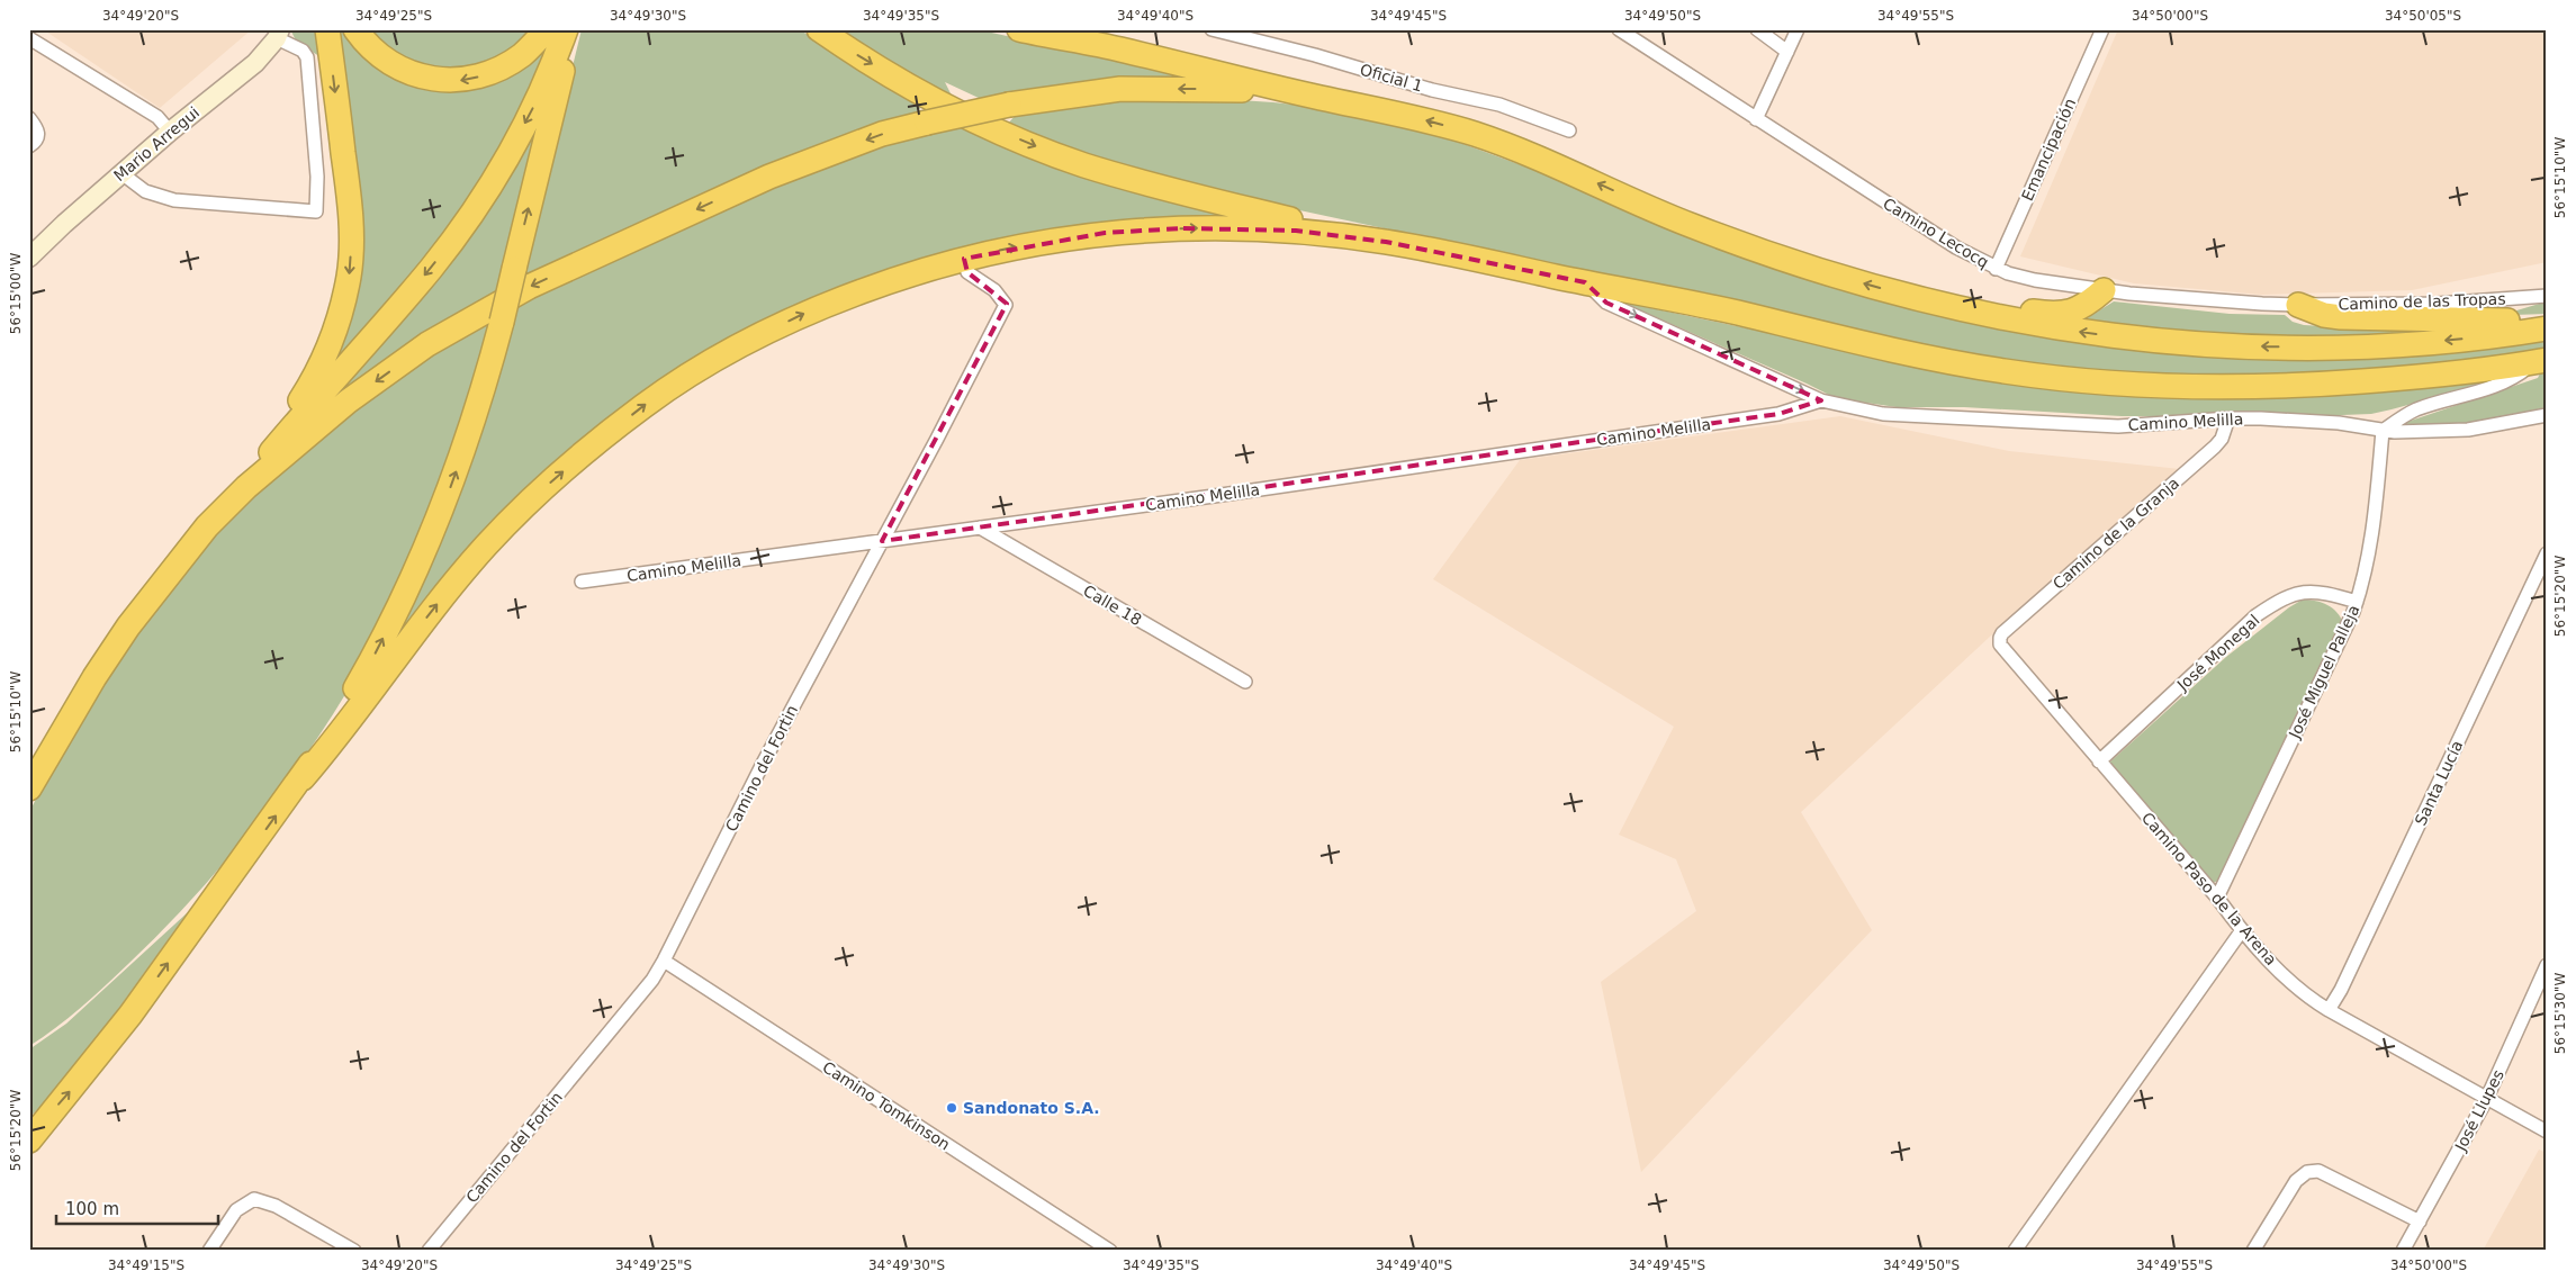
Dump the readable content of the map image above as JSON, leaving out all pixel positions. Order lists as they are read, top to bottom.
{
  "streets": {
    "street": [
      "Oficial 1",
      "Mario Arregui",
      "Emancipación",
      "Camino Lecocq",
      "Camino de las Tropas",
      "Camino Melilla",
      "Camino de la Granja",
      "Calle 18",
      "José Monegal",
      "José Miguel Palleja",
      "Camino del Fortin",
      "Santa Lucía",
      "Camino Paso de la Arena",
      "Camino Tomkinson",
      "José Llupes"
    ]
  },
  "crossings": [
    ["Emancipación", "Camino Lecocq"],
    ["Camino Melilla", "Camino de la Granja"],
    ["Camino Melilla", "Calle 18"],
    ["Camino Melilla", "José Miguel Palleja"],
    ["Camino Melilla", "Camino del Fortin"],
    ["Camino de la Granja", "Camino Paso de la Arena"],
    ["José Monegal", "José Miguel Palleja"],
    ["José Monegal", "Camino Paso de la Arena"],
    ["José Miguel Palleja", "Camino Paso de la Arena"],
    ["Camino del Fortin", "Camino Tomkinson"],
    ["Santa Lucía", "Camino Paso de la Arena"],
    ["Camino Paso de la Arena", "José Llupes"]
  ],
  "places": ["Sandonato S.A."],
  "scale_bar": "100 m",
  "coordinates": [
    "34°49'20\"S",
    "34°49'25\"S",
    "34°49'30\"S",
    "34°49'35\"S",
    "34°49'40\"S",
    "34°49'45\"S",
    "34°49'50\"S",
    "34°49'55\"S",
    "34°50'00\"S",
    "34°50'05\"S",
    "56°15'10\"W",
    "56°15'00\"W",
    "56°15'20\"W",
    "56°15'30\"W",
    "34°49'15\"S"
  ]
}
